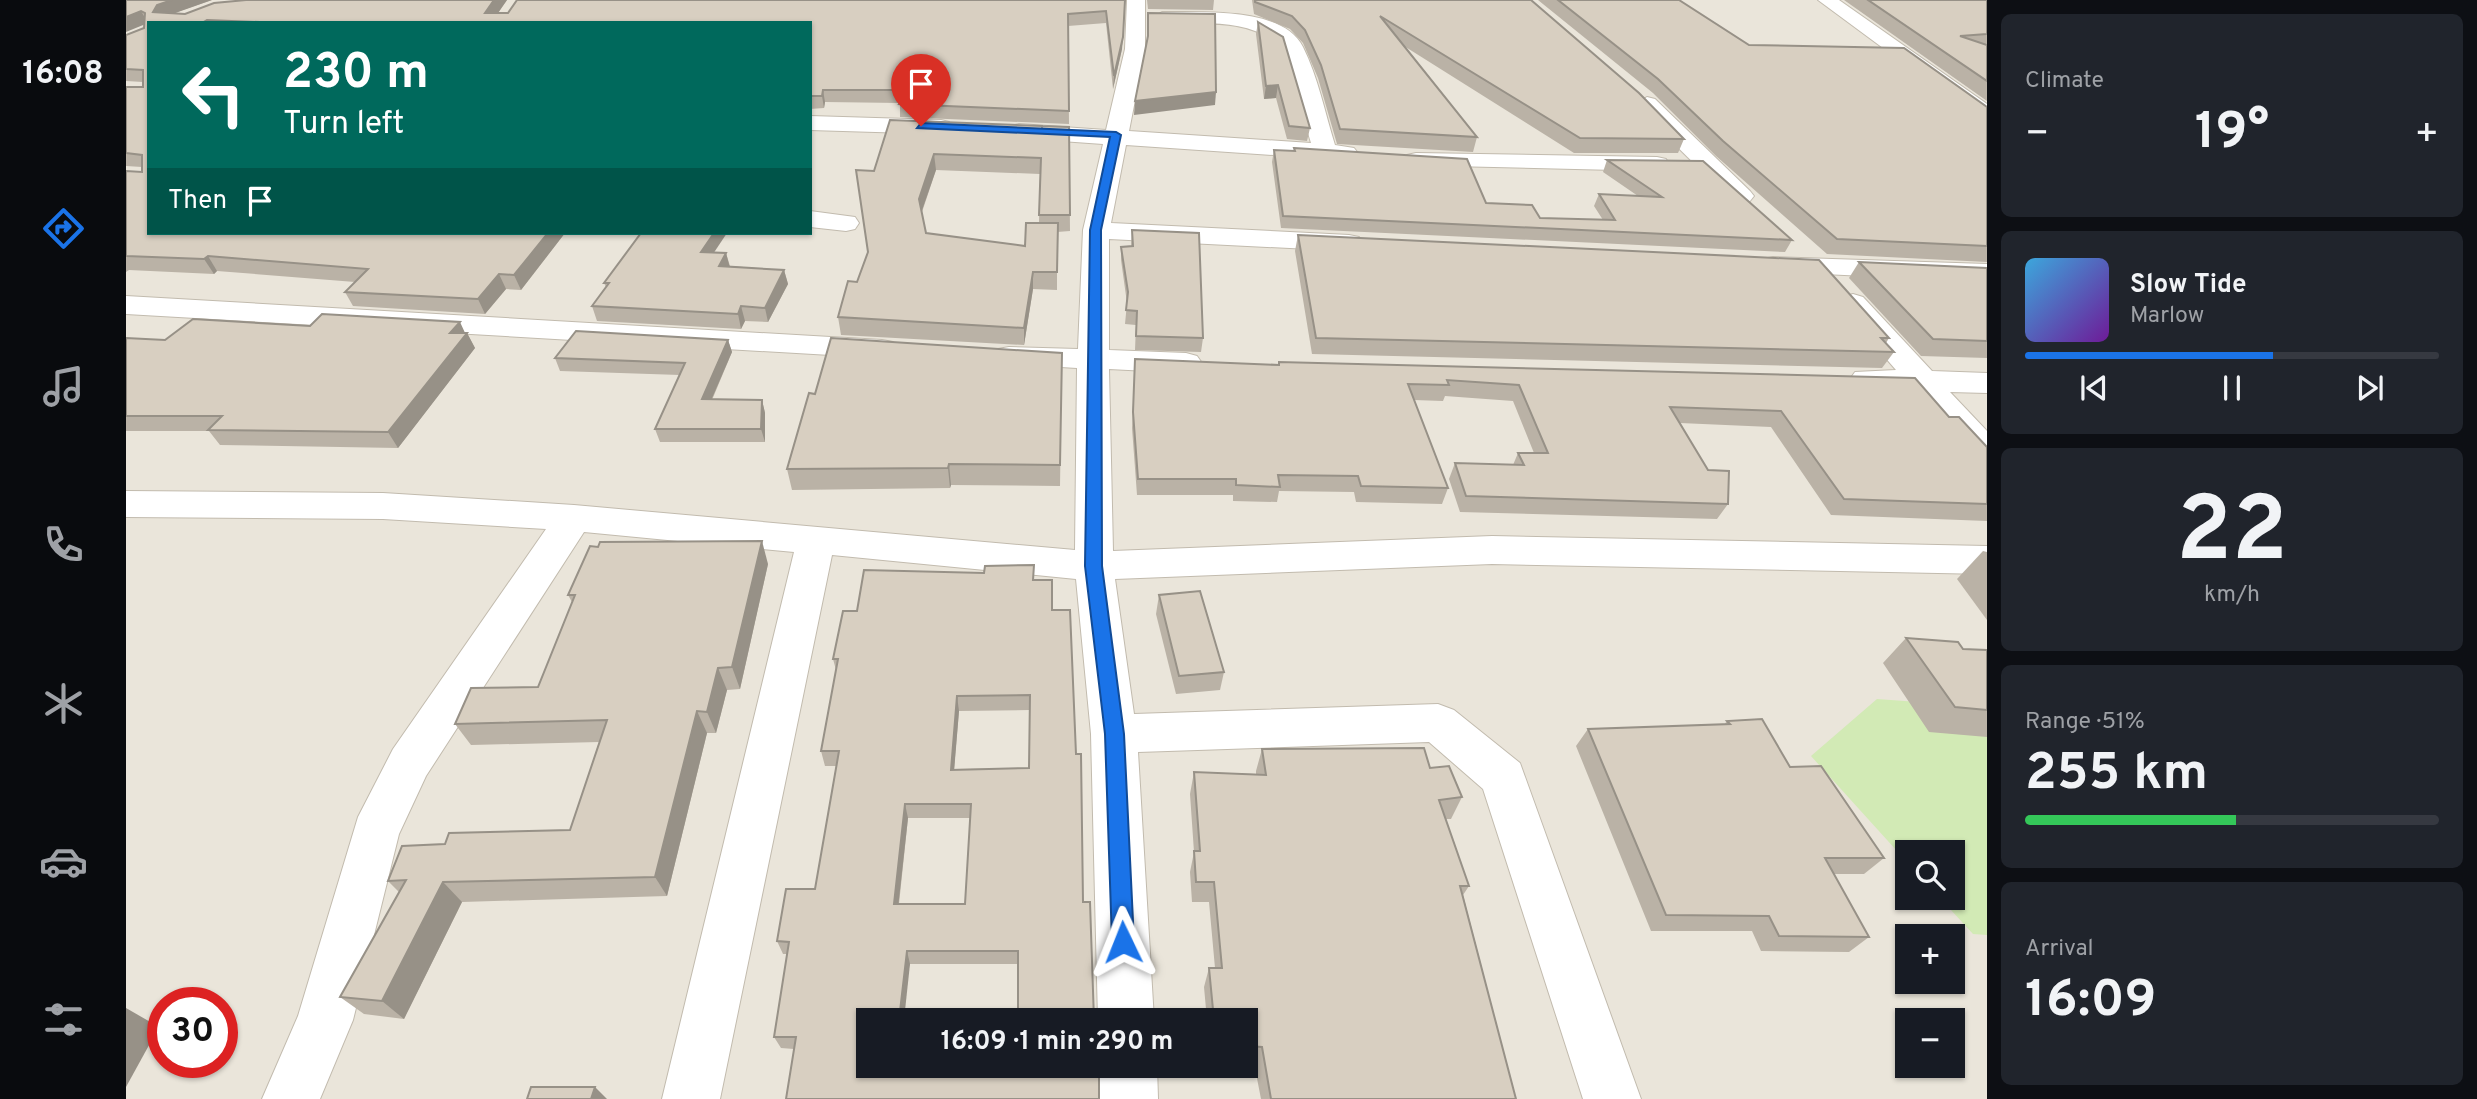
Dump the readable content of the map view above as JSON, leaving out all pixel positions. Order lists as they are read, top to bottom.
{
  "page": {
    "tabs": "16:08",
    "tile": [
      "Climate",
      ["22", "km/h"],
      ["Range · 51%", "255 km"],
      ["Arrival", "16:09"]
    ],
    "turn": ["230 m", "Turn left"],
    "heat": ["−", "19°", "+"],
    "then": "Then",
    "song": ["Slow Tide", "Marlow"],
    "map_buttons": ["+", "−"],
    "limit": "30",
    "trip": "16:09 · 1 min · 290 m"
  }
}
